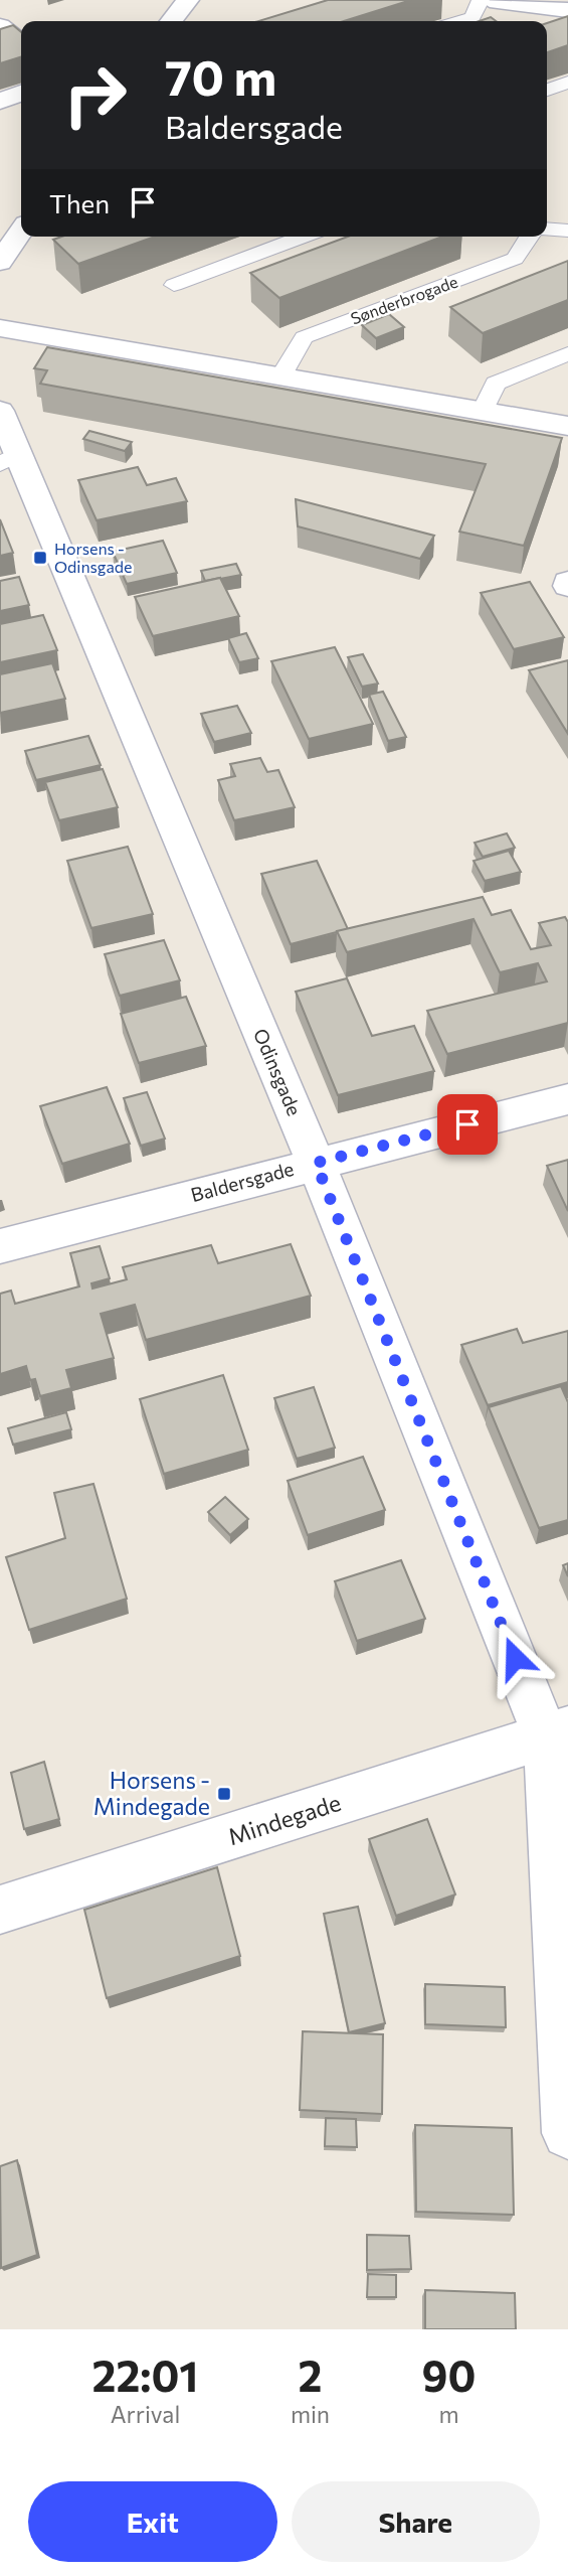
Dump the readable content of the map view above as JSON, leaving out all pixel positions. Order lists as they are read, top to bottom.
{
  "streets": {
    "street": ["Odinsgade", "Baldersgade", "Mindegade"],
    "lane": ["Sønderbrogade"]
  },
  "crossings": [
    ["Odinsgade", "Baldersgade"],
    ["Odinsgade", "Mindegade"]
  ],
  "places": {
    "transit": ["Horsens - Odinsgade", "Horsens - Mindegade"]
  },
  "page": {
    "turn": ["70 m", "Baldersgade"],
    "then": "Then",
    "eta": [
      "22:01",
      "Arrival",
      "2",
      "min",
      "90",
      "m"
    ],
    "buttons": ["Exit", "Share"]
  }
}
